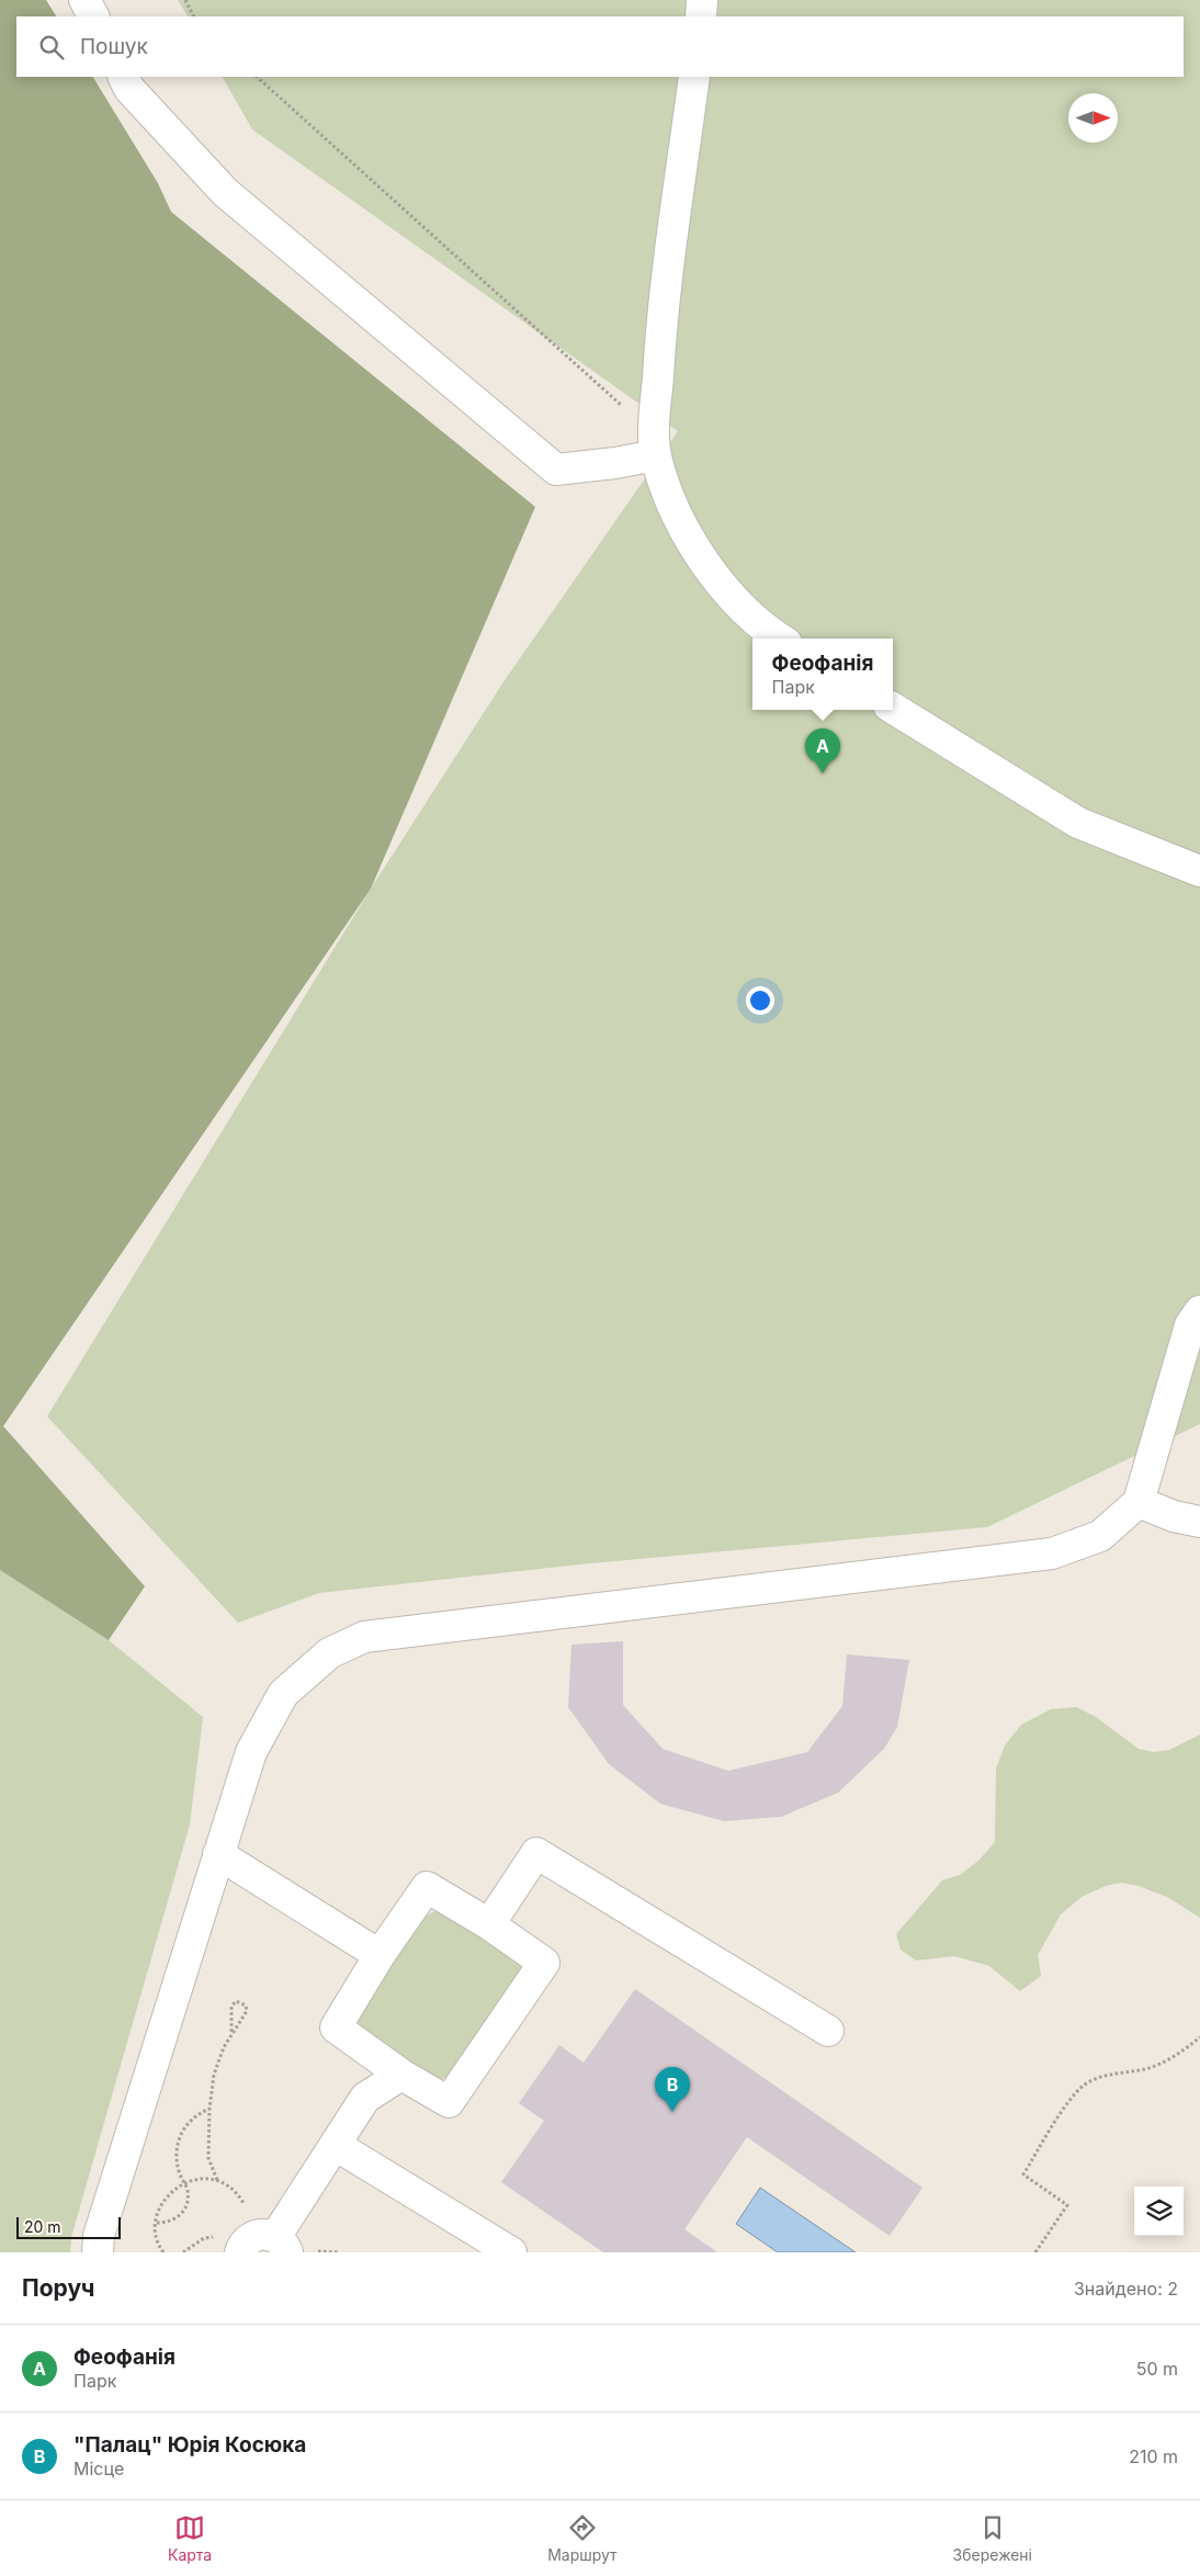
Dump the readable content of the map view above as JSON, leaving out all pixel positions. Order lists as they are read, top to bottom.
{
  "scale_bar": "20 m",
  "north": "right",
  "page": {
    "search": "Пошук",
    "popup": ["Феофанія", "Парк"],
    "pins": ["A", "B"],
    "scale": "20 m",
    "heading": ["Поруч", "Знайдено: 2"],
    "list": [
      {
        "mark": "A",
        "name": "Феофанія",
        "note": "Парк",
        "value": "50 m"
      },
      {
        "mark": "B",
        "name": "\"Палац\" Юрія Косюка",
        "note": "Місце",
        "value": "210 m"
      }
    ],
    "nav": ["Карта", "Маршрут", "Збережені"]
  }
}
